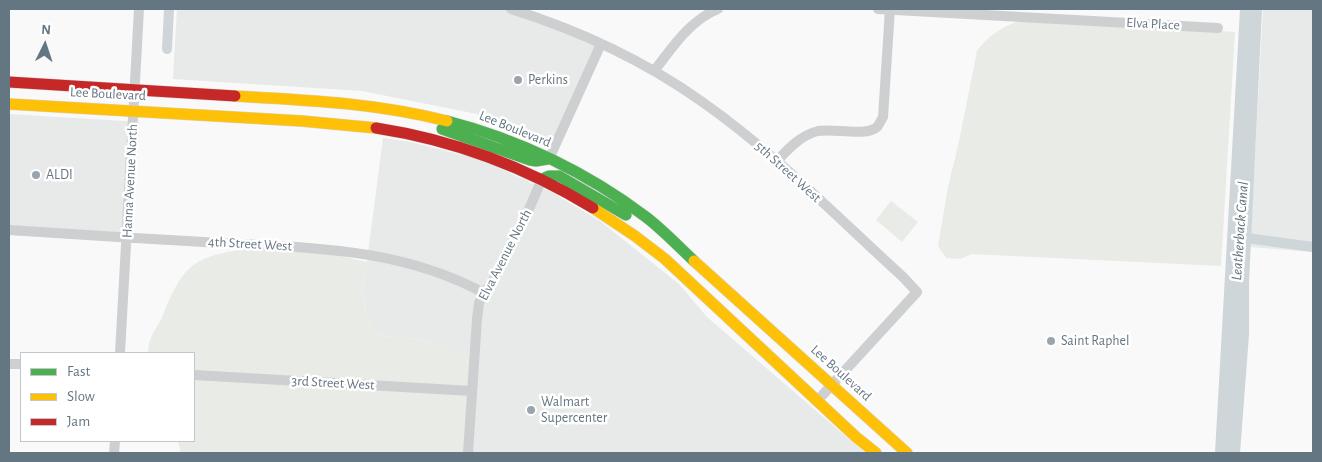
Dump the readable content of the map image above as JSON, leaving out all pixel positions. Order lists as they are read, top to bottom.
{
  "streets": {
    "main road": ["Lee Boulevard"],
    "street": [
      "Elva Place",
      "5th Street West",
      "Hanna Avenue North",
      "4th Street West",
      "Elva Avenue North",
      "3rd Street West"
    ]
  },
  "crossings": [
    ["Lee Boulevard", "5th Street West"],
    ["Lee Boulevard", "Hanna Avenue North"],
    ["Lee Boulevard", "Elva Avenue North"],
    ["Hanna Avenue North", "4th Street West"],
    ["4th Street West", "Elva Avenue North"],
    ["Elva Avenue North", "3rd Street West"]
  ],
  "water": ["Leatherback Canal"],
  "places": [
    "Perkins",
    "ALDI",
    "Saint Raphel",
    "Walmart Supercenter"
  ],
  "legend": ["Fast", "Slow", "Jam"],
  "north": "top"
}
